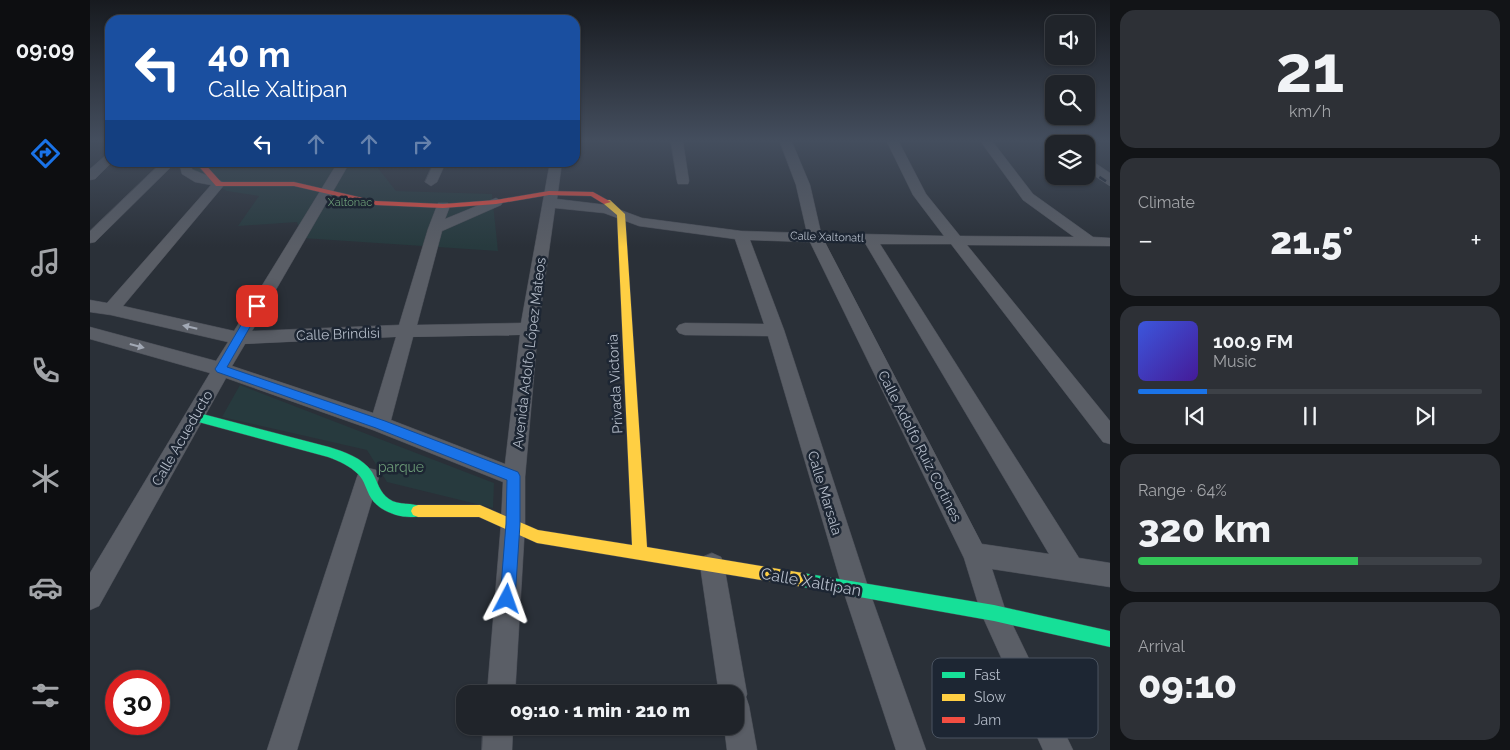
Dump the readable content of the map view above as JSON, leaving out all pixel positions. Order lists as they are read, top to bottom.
{
  "streets": {
    "street": [
      "Calle Xaltonatl",
      "Calle Brindisi",
      "Avenida Adolfo López Mateos",
      "Privada Victoria",
      "Calle Acueducto",
      "Calle Adolfo Ruiz Cortines",
      "Calle Marsala",
      "Calle Xaltipan"
    ]
  },
  "crossings": [
    ["Calle Xaltonatl", "Avenida Adolfo López Mateos"],
    ["Calle Xaltonatl", "Privada Victoria"],
    ["Calle Xaltonatl", "Calle Adolfo Ruiz Cortines"],
    ["Calle Xaltonatl", "Calle Marsala"],
    ["Calle Brindisi", "Avenida Adolfo López Mateos"],
    ["Calle Brindisi", "Calle Acueducto"],
    ["Avenida Adolfo López Mateos", "Calle Xaltipan"],
    ["Privada Victoria", "Calle Xaltipan"],
    ["Calle Adolfo Ruiz Cortines", "Calle Xaltipan"],
    ["Calle Marsala", "Calle Xaltipan"]
  ],
  "parks": ["Xaltonac", "parque"],
  "legend": ["Fast", "Slow", "Jam"],
  "page": {
    "tabs": "09:09",
    "tile": [
      ["21", "km/h"],
      "Climate",
      ["Range · 64%", "320 km"],
      ["Arrival", "09:10"]
    ],
    "turn": ["40 m", "Calle Xaltipan"],
    "heat": ["−", "21.5°", "+"],
    "song": ["100.9 FM", "Music"],
    "limit": "30",
    "trip": "09:10 · 1 min · 210 m"
  }
}
